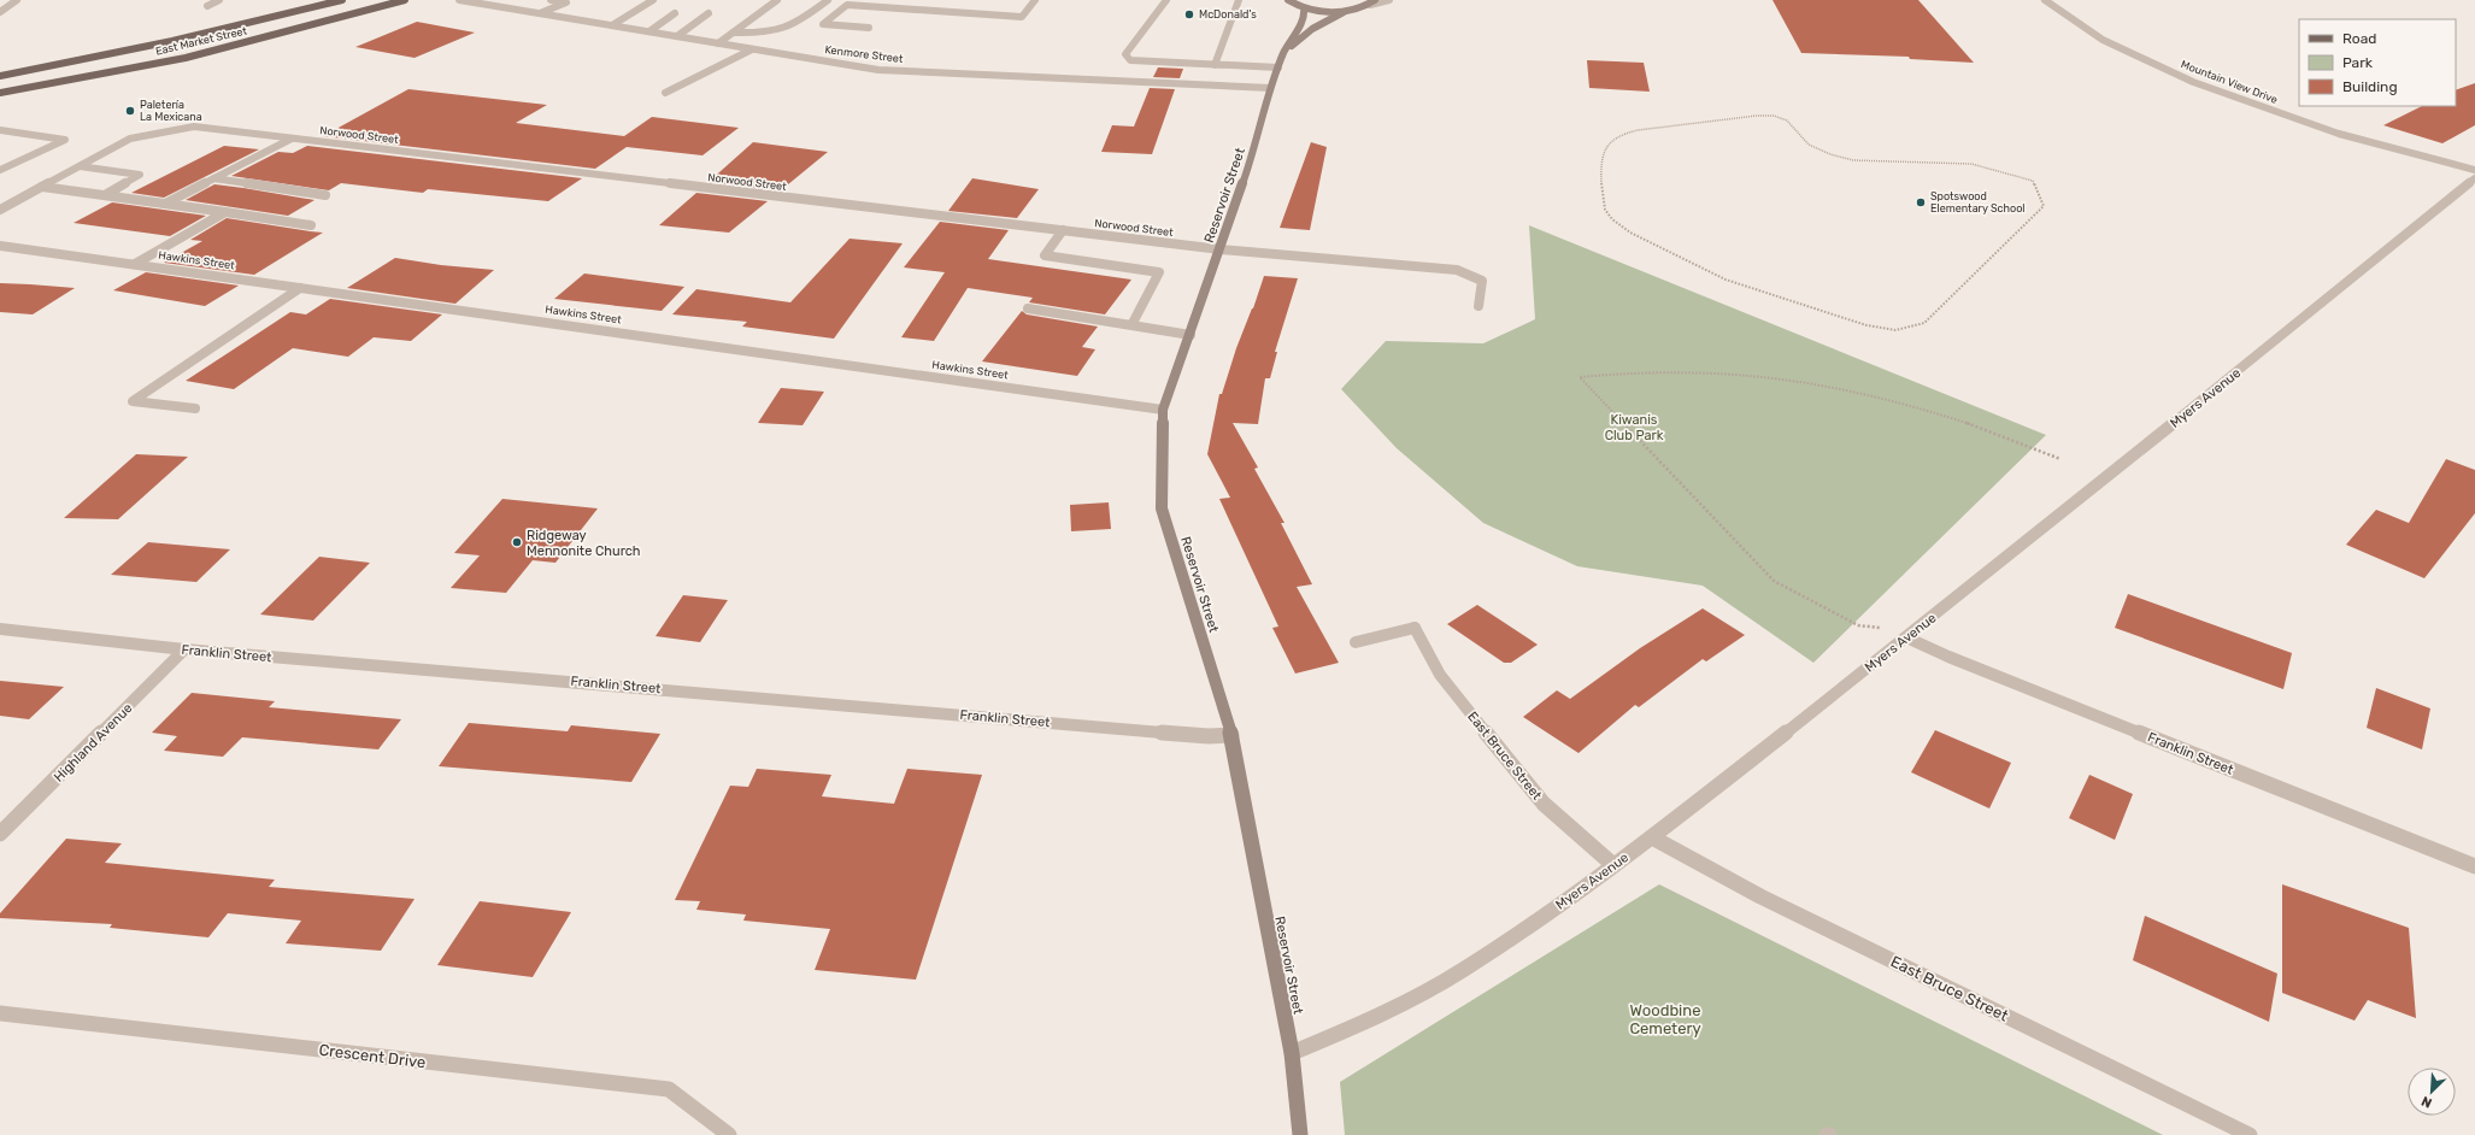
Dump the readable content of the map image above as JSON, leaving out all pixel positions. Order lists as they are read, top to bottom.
{
  "streets": {
    "main road": ["East Market Street", "Reservoir Street"],
    "street": [
      "Kenmore Street",
      "Mountain View Drive",
      "Norwood Street",
      "Hawkins Street",
      "Myers Avenue",
      "Franklin Street",
      "Highland Avenue",
      "East Bruce Street",
      "Crescent Drive"
    ]
  },
  "crossings": [
    ["Kenmore Street", "Reservoir Street"],
    ["Norwood Street", "Reservoir Street"],
    ["Reservoir Street", "Hawkins Street"],
    ["Reservoir Street", "Myers Avenue"],
    ["Reservoir Street", "Franklin Street"],
    ["Myers Avenue", "Franklin Street"],
    ["Myers Avenue", "East Bruce Street"],
    ["Franklin Street", "Highland Avenue"]
  ],
  "parks": ["Kiwanis Club Park", "Woodbine Cemetery"],
  "places": [
    "McDonald's",
    "Paletería La Mexicana",
    "Spotswood Elementary School",
    "Ridgeway Mennonite Church"
  ],
  "legend": ["Road", "Park", "Building"],
  "north": "bottom left"
}
